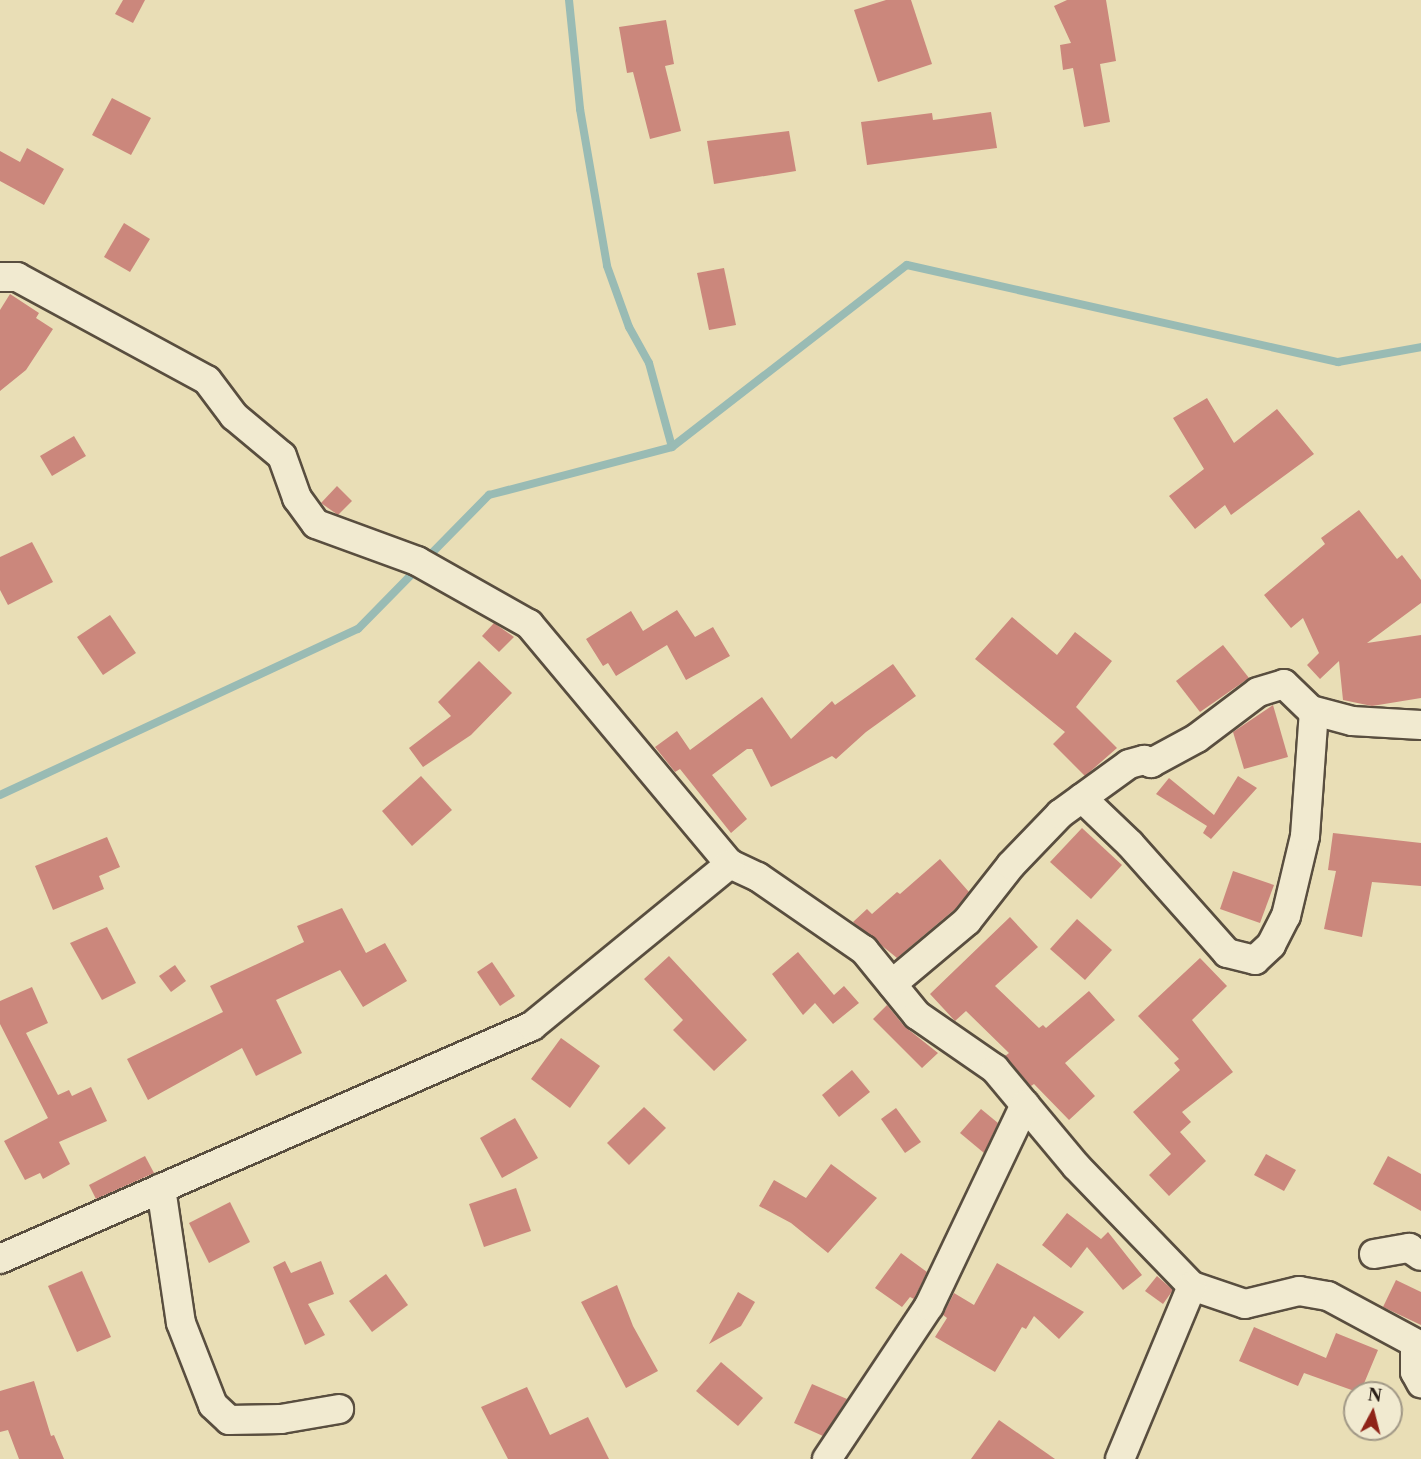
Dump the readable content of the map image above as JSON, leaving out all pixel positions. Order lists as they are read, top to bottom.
{
  "north": "top"
}
